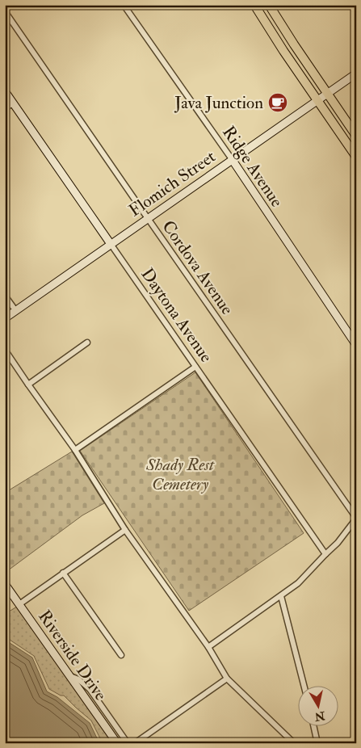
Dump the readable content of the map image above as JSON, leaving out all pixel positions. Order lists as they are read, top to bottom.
{
  "streets": {
    "street": [
      "Ridge Avenue",
      "Flomich Street",
      "Cordova Avenue",
      "Daytona Avenue",
      "Riverside Drive"
    ]
  },
  "crossings": [
    ["Ridge Avenue", "Flomich Street"],
    ["Flomich Street", "Cordova Avenue"],
    ["Flomich Street", "Daytona Avenue"]
  ],
  "parks": ["Shady Rest Cemetery"],
  "places": {
    "cafe": ["Java Junction"]
  },
  "north": "bottom"
}
